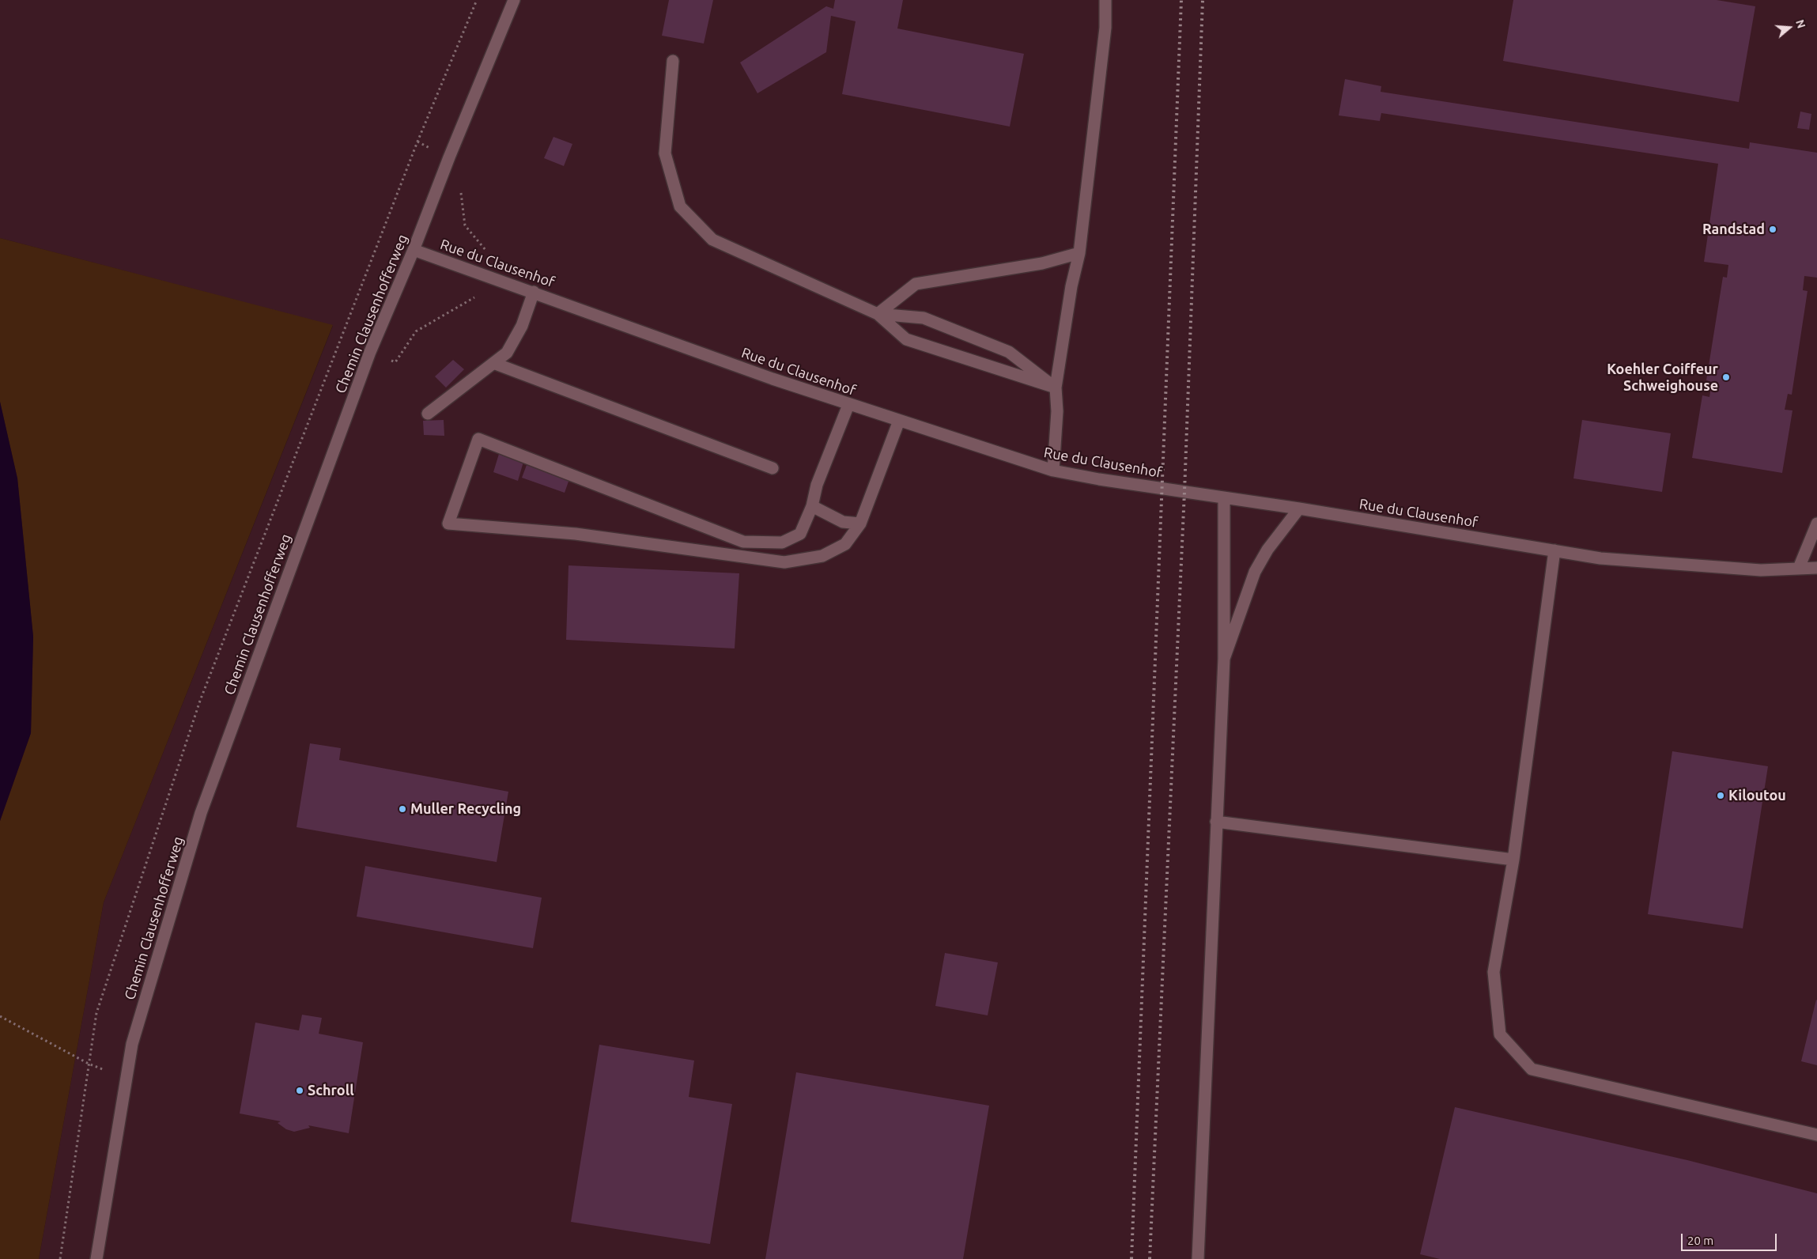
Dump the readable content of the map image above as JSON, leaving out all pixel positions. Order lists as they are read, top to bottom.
{
  "streets": {
    "street": ["Rue du Clausenhof", "Chemin Clausenhofferweg"]
  },
  "crossings": [
    ["Rue du Clausenhof", "Chemin Clausenhofferweg"]
  ],
  "places": [
    "Randstad",
    "Koehler Coiffeur Schweighouse",
    "Kiloutou",
    "Muller Recycling",
    "Schroll"
  ],
  "scale_bar": "20 m",
  "north": "right"
}
